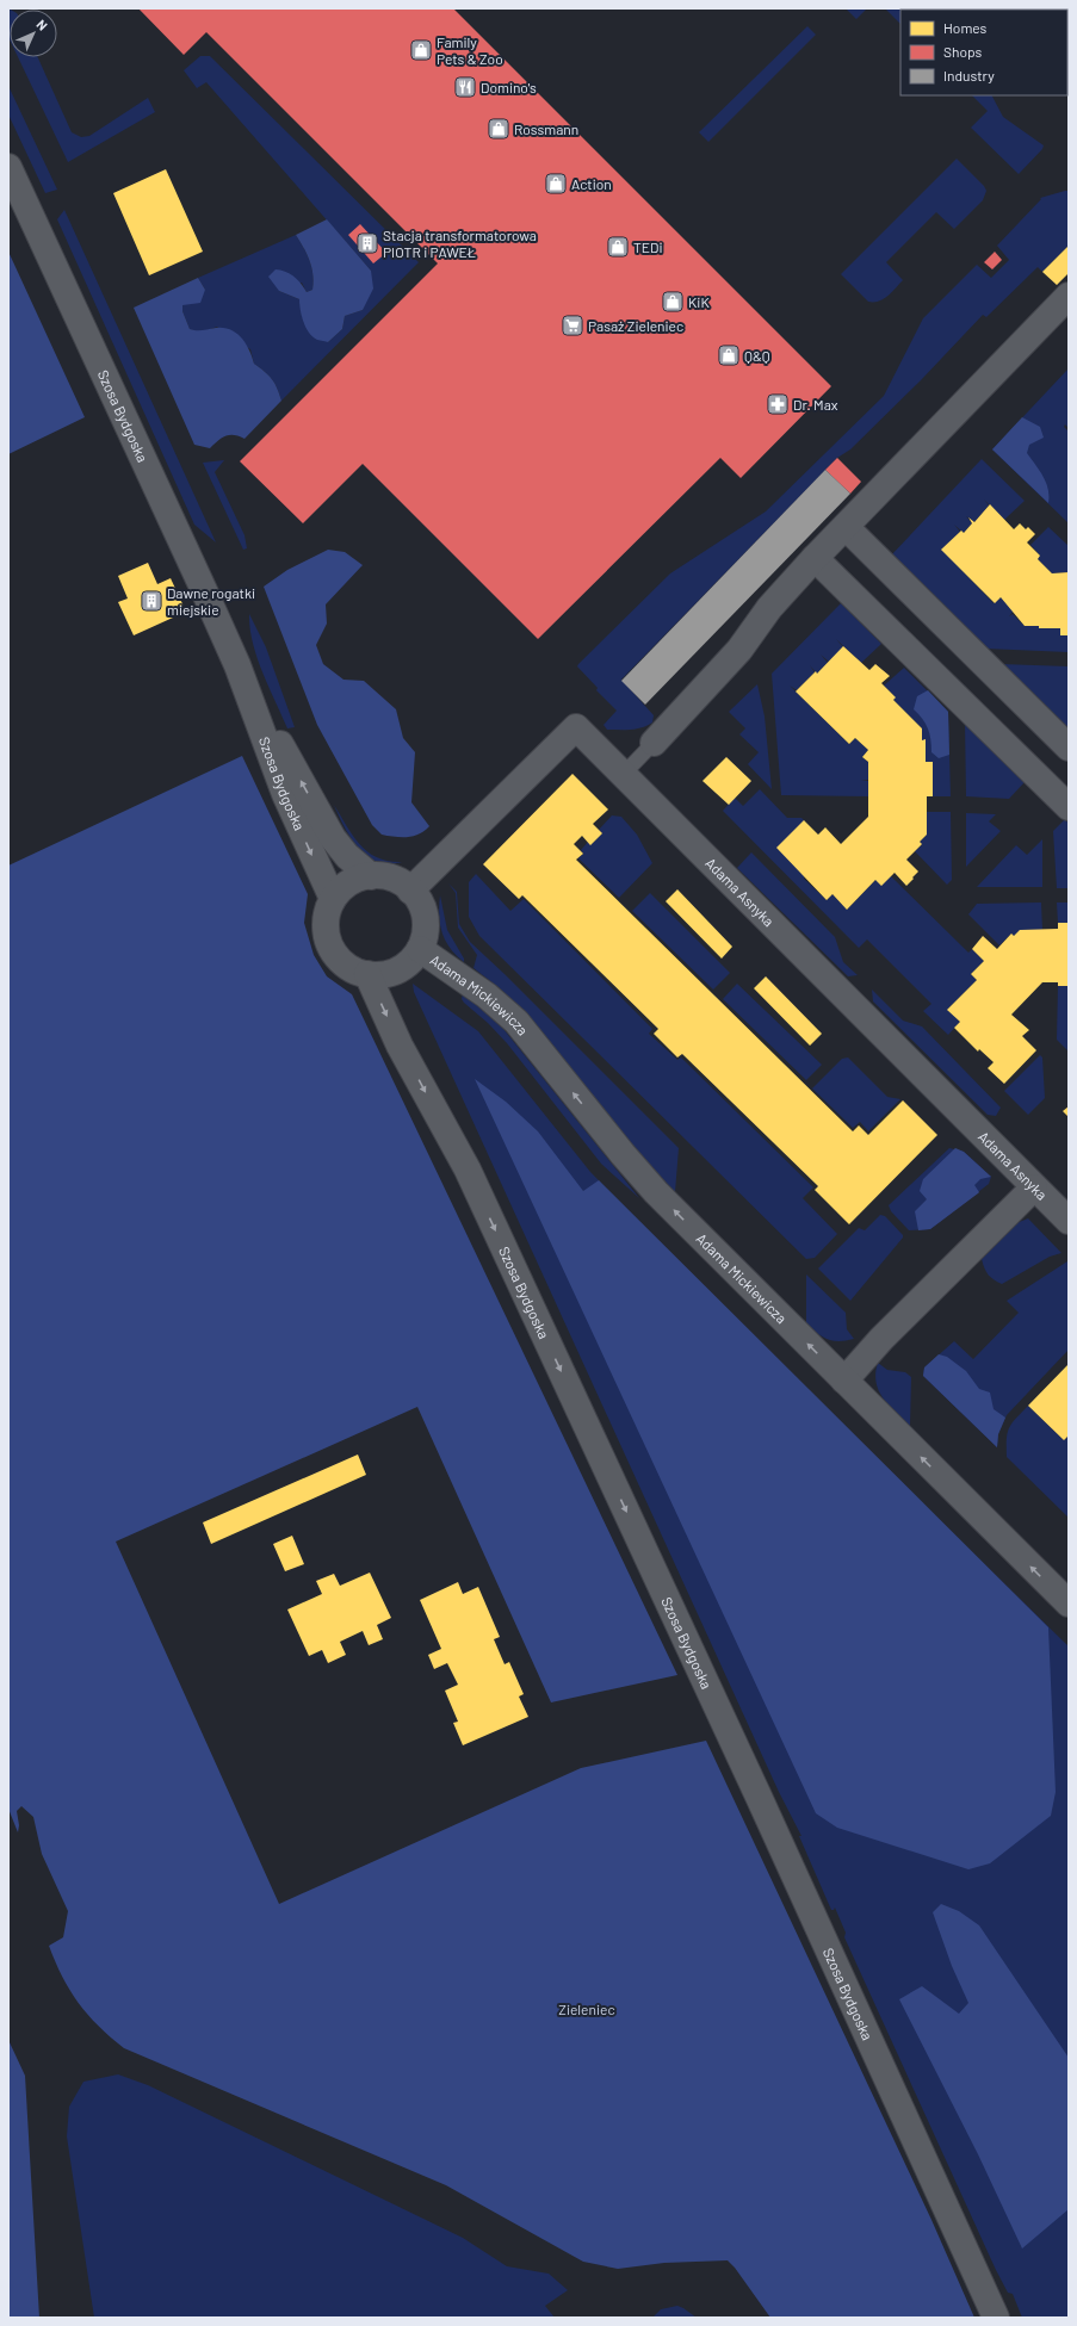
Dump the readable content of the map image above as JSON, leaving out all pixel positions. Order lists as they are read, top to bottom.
{
  "streets": {
    "street": ["Szosa Bydgoska", "Adama Asnyka", "Adama Mickiewicza"]
  },
  "crossings": [
    ["Szosa Bydgoska", "Adama Asnyka"],
    ["Szosa Bydgoska", "Adama Mickiewicza"],
    ["Adama Asnyka", "Adama Mickiewicza"]
  ],
  "one_way": ["Adama Mickiewicza"],
  "parks": ["Zieleniec"],
  "places": {
    "shop": [
      "Family Pets & Zoo",
      "Rossmann",
      "Action",
      "TEDi",
      "KiK",
      "Q&Q"
    ],
    "restaurant": ["Domino's"],
    "building": ["Stacja transformatorowa PIOTR i PAWEŁ", "Dawne rogatki miejskie"],
    "supermarket": ["Pasaż Zieleniec"],
    "pharmacy": ["Dr. Max"]
  },
  "legend": ["Homes", "Shops", "Industry"],
  "north": "top right"
}
